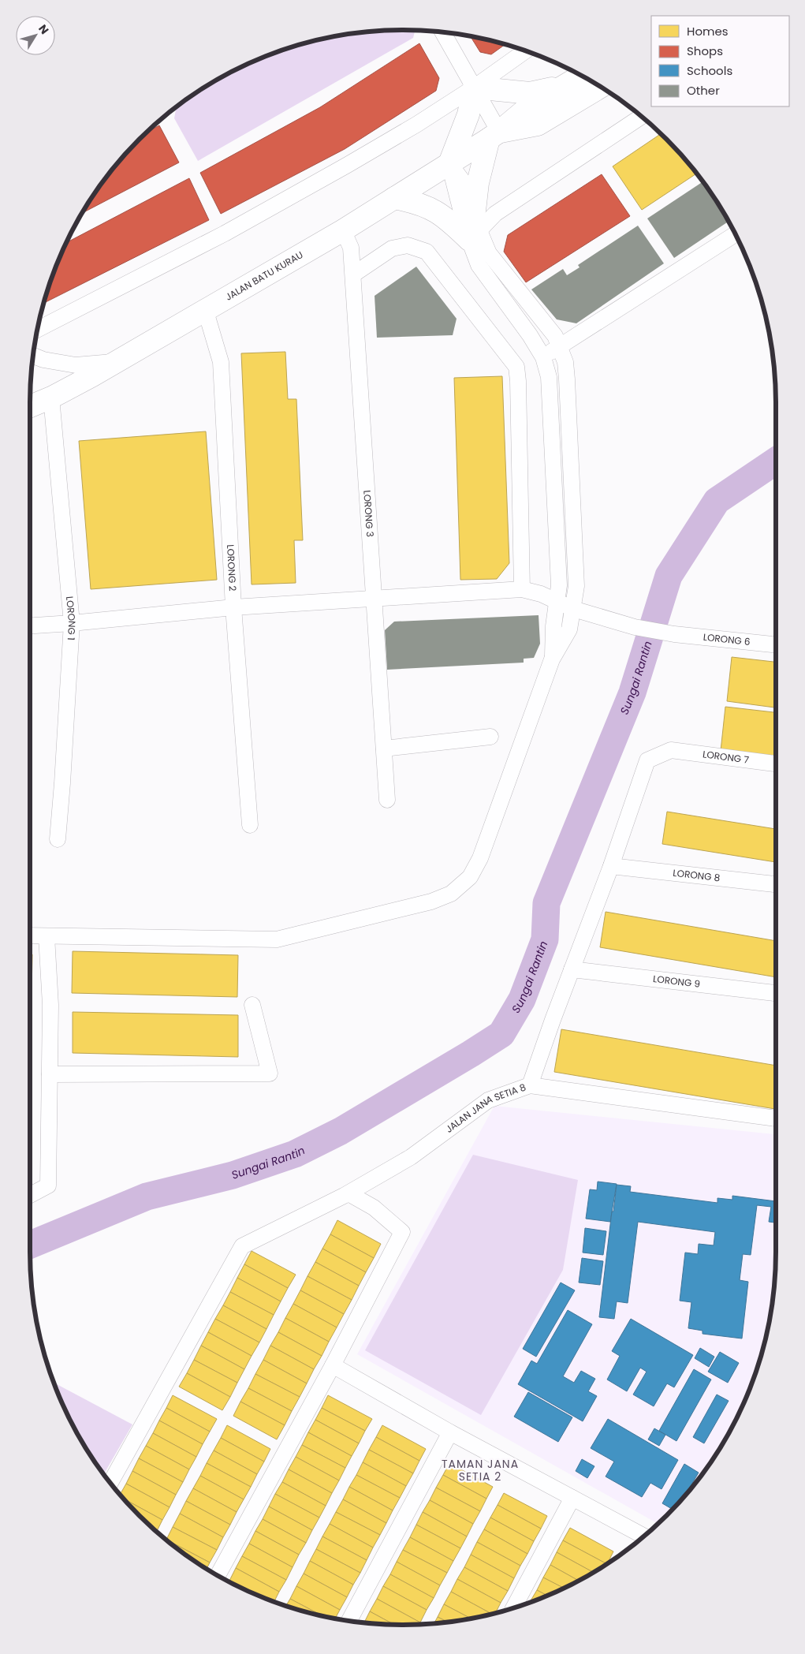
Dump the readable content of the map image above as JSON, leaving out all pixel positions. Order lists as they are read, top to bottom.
{
  "streets": {
    "main road": ["JALAN BATU KURAU"],
    "street": [
      "LORONG 3",
      "LORONG 2",
      "LORONG 1",
      "LORONG 6",
      "LORONG 7",
      "LORONG 8",
      "LORONG 9",
      "JALAN JANA SETIA 8"
    ]
  },
  "crossings": [
    ["JALAN BATU KURAU", "LORONG 3"],
    ["JALAN BATU KURAU", "LORONG 2"],
    ["JALAN BATU KURAU", "LORONG 1"],
    ["LORONG 3", "LORONG 6"],
    ["LORONG 2", "LORONG 6"],
    ["LORONG 1", "LORONG 6"],
    ["LORONG 7", "LORONG 8"]
  ],
  "districts": ["TAMAN JANA SETIA 2"],
  "water": ["Sungai Rantin"],
  "legend": [
    "Homes",
    "Shops",
    "Schools",
    "Other"
  ],
  "north": "top right"
}
